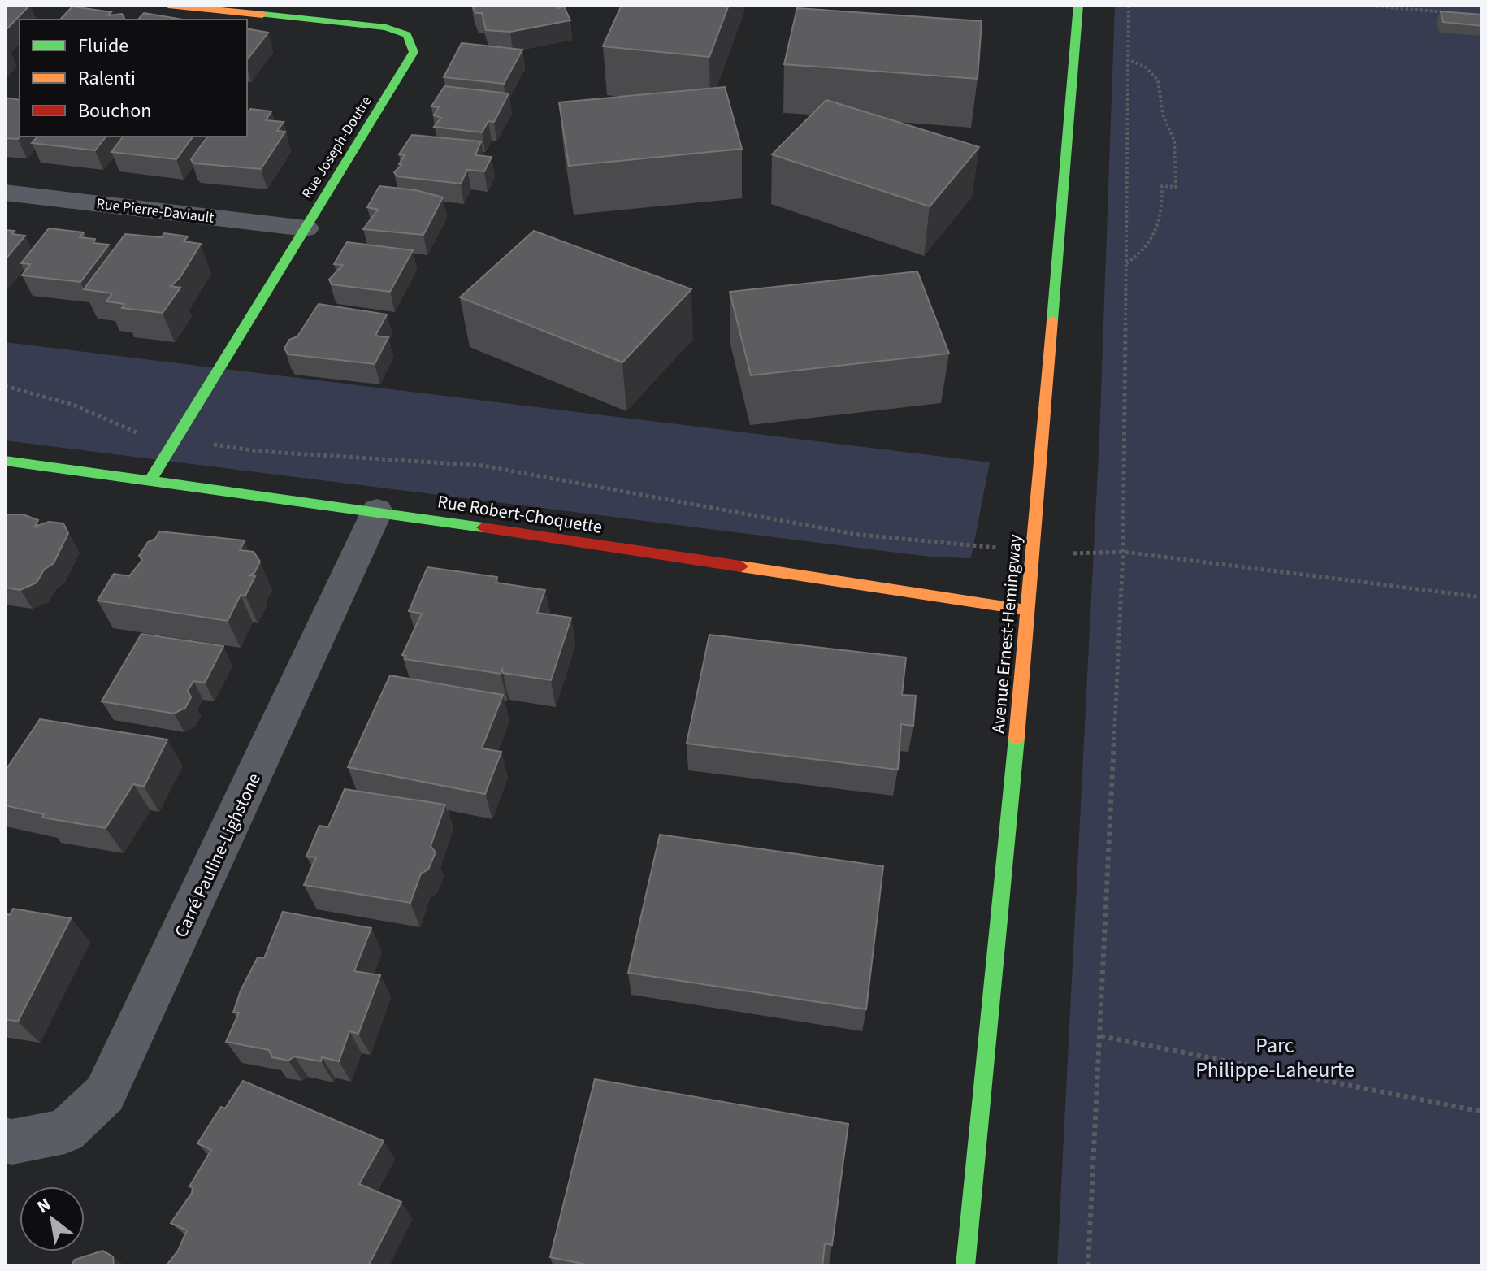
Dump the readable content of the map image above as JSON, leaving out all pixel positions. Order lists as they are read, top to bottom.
{
  "streets": {
    "street": [
      "Rue Joseph-Doutre",
      "Rue Pierre-Daviault",
      "Rue Robert-Choquette",
      "Avenue Ernest-Hemingway",
      "Carré Pauline-Lighstone"
    ]
  },
  "crossings": [
    ["Rue Joseph-Doutre", "Rue Pierre-Daviault"],
    ["Rue Joseph-Doutre", "Rue Robert-Choquette"],
    ["Rue Robert-Choquette", "Avenue Ernest-Hemingway"],
    ["Rue Robert-Choquette", "Carré Pauline-Lighstone"]
  ],
  "parks": ["Parc Philippe-Laheurte"],
  "legend": ["Fluide", "Ralenti", "Bouchon"],
  "north": "top left"
}
